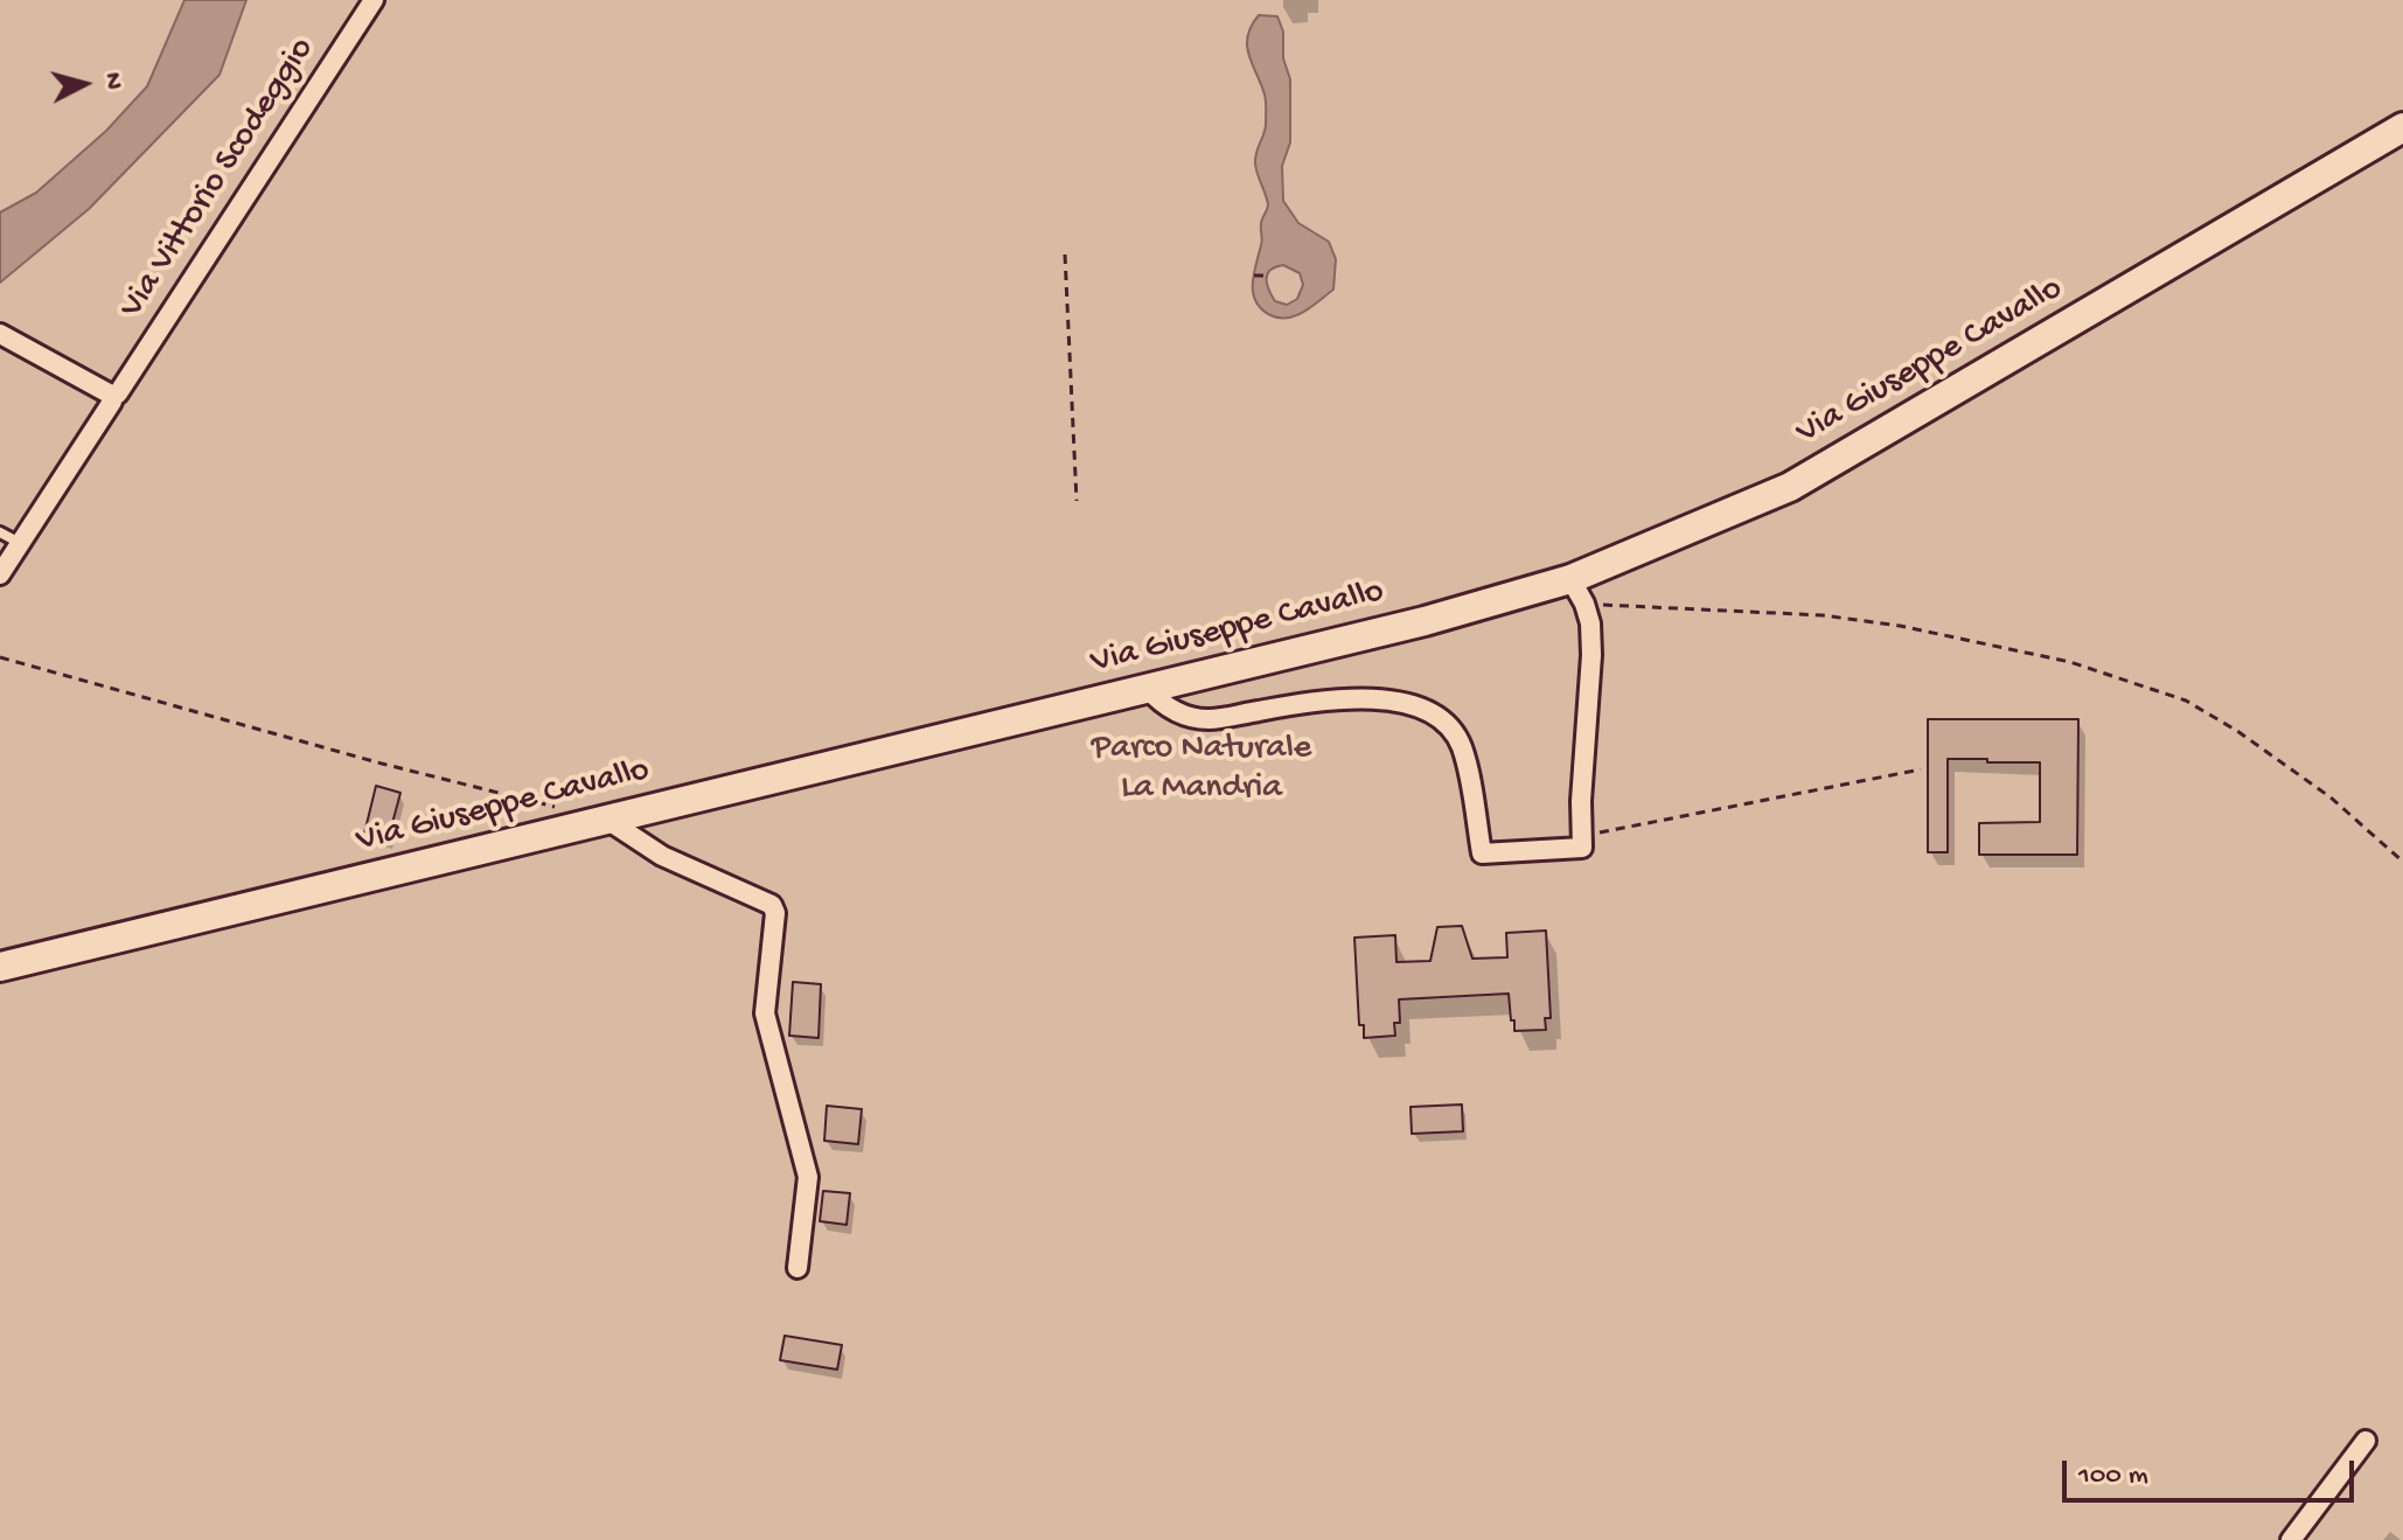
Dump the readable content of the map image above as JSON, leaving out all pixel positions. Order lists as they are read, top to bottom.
{
  "streets": {
    "street": ["Via Vittorio Scodeggio", "Via Giuseppe Cavallo"]
  },
  "parks": ["Parco Naturale La Mandria"],
  "scale_bar": "100 m",
  "north": "right"
}
